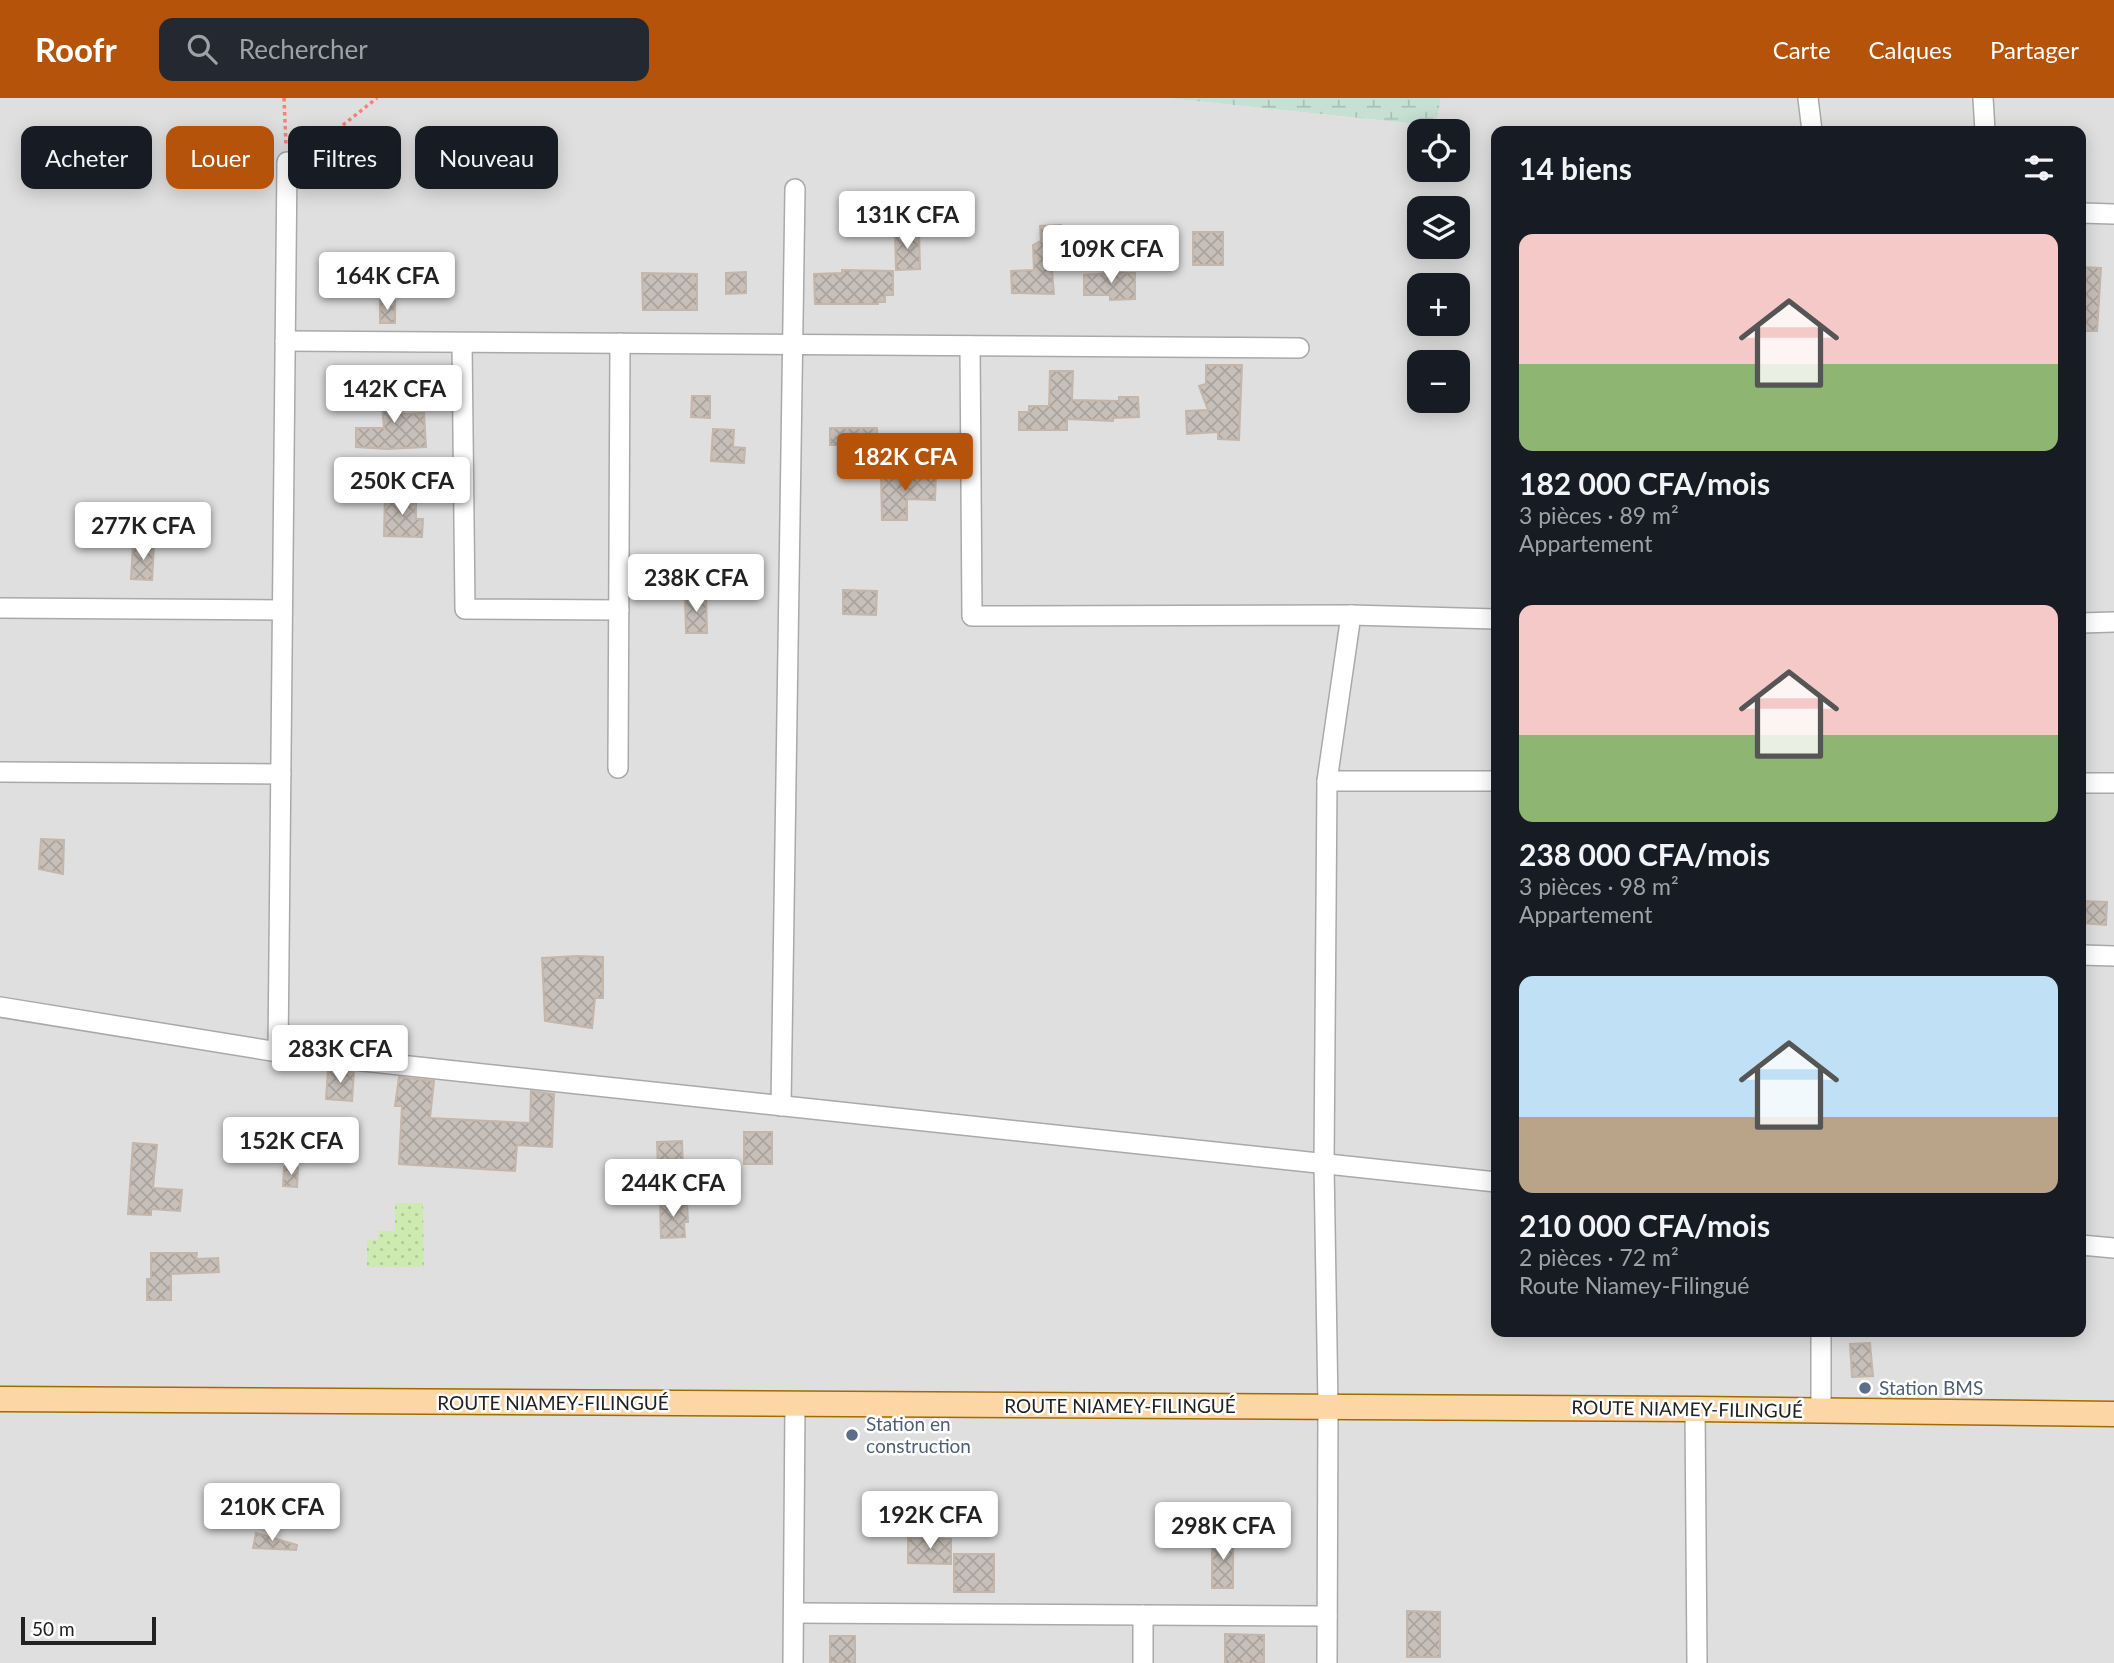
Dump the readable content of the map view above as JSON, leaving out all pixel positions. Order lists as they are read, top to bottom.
{
  "streets": {
    "main road": ["ROUTE NIAMEY-FILINGUÉ"]
  },
  "places": ["Station BMS", "Station en construction"],
  "scale_bar": "50 m",
  "page": {
    "header": "Roofr",
    "search": "Rechercher",
    "nav": ["Carte", "Calques", "Partager"],
    "map_buttons": ["+", "−"],
    "chip": [
      "Acheter",
      "Louer",
      "Filtres",
      "Nouveau"
    ],
    "heading": "14 biens",
    "price": [
      "131K CFA",
      "109K CFA",
      "164K CFA",
      "142K CFA",
      "182K CFA",
      "250K CFA",
      "277K CFA",
      "238K CFA",
      "283K CFA",
      "152K CFA",
      "244K CFA",
      "210K CFA",
      "192K CFA",
      "298K CFA"
    ],
    "list": [
      {
        "name": "182 000 CFA/mois",
        "note": "3 pièces · 89 m² · Appartement"
      },
      {
        "name": "238 000 CFA/mois",
        "note": "3 pièces · 98 m² · Appartement"
      },
      {
        "name": "210 000 CFA/mois",
        "note": "2 pièces · 72 m² · Route Niamey-Filingué"
      }
    ],
    "scale": "50 m"
  }
}
